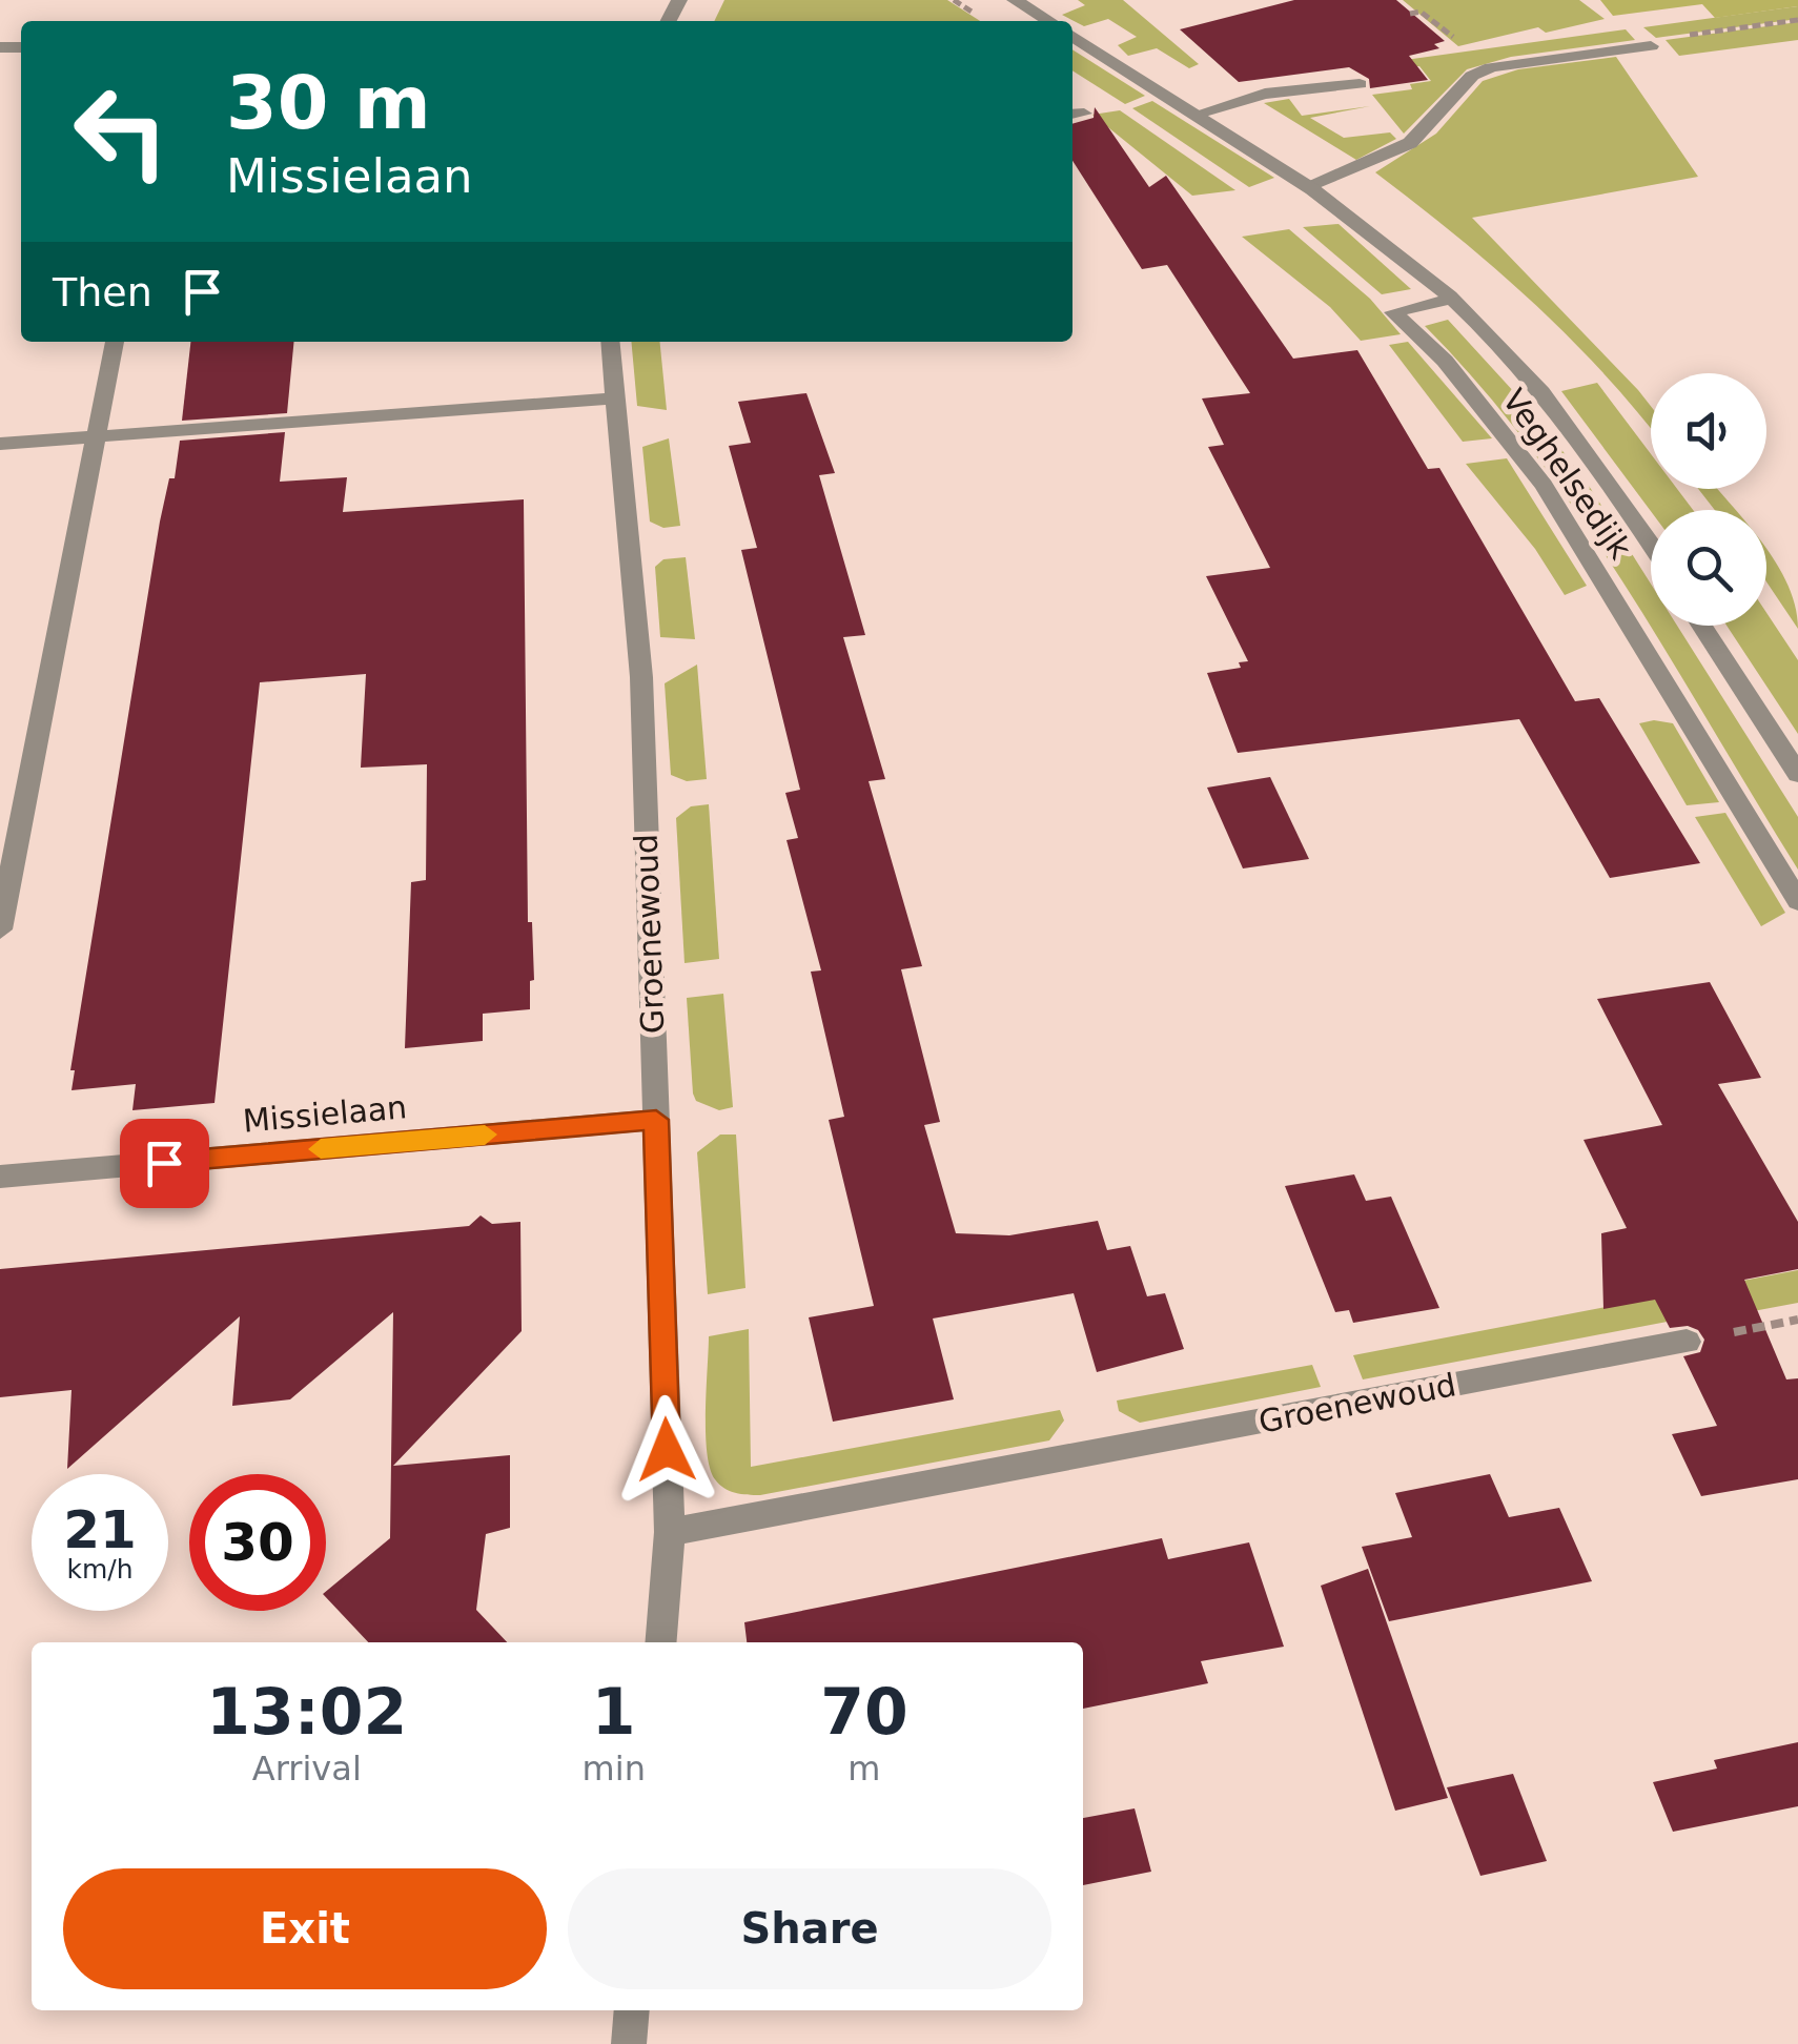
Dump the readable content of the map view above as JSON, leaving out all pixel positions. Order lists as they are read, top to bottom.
{
  "streets": {
    "street": ["Veghelsedijk", "Groenewoud", "Missielaan"]
  },
  "crossings": [
    ["Groenewoud", "Missielaan"]
  ],
  "page": {
    "turn": ["30 m", "Missielaan"],
    "then": "Then",
    "speed": "21 km/h",
    "limit": "30",
    "eta": [
      "13:02",
      "Arrival",
      "1",
      "min",
      "70",
      "m"
    ],
    "buttons": ["Exit", "Share"]
  }
}
